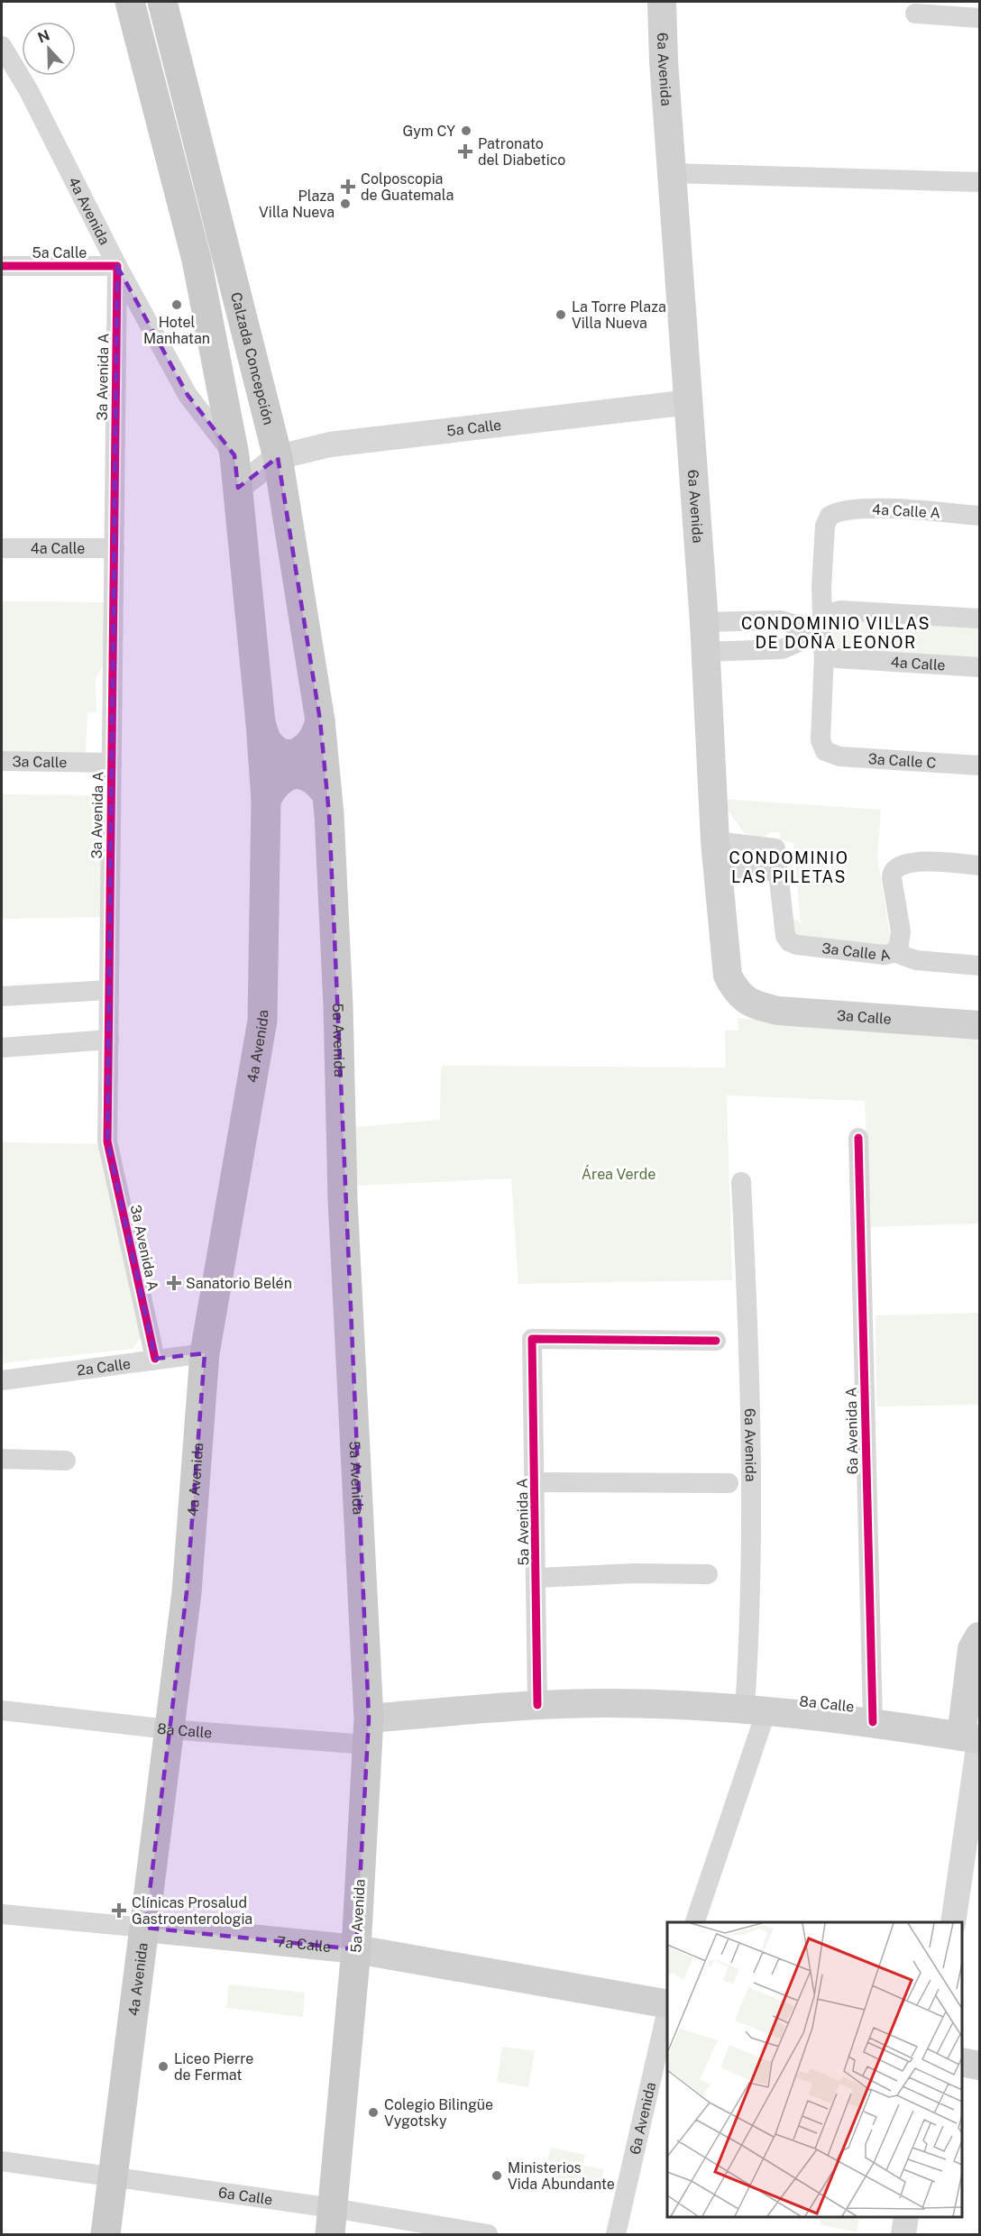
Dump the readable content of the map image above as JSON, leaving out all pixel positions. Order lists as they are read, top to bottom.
{
  "streets": {
    "main road": [
      "6a Avenida",
      "4a Avenida",
      "Calzada Concepción",
      "3a Calle",
      "5a Avenida",
      "8a Calle",
      "7a Calle"
    ],
    "street": [
      "5a Calle",
      "3a Avenida A",
      "4a Calle A",
      "4a Calle",
      "3a Calle C",
      "3a Calle A",
      "2a Calle",
      "6a Avenida A",
      "5a Avenida A",
      "6a Calle"
    ]
  },
  "crossings": [
    ["6a Avenida", "5a Calle"],
    ["6a Avenida", "3a Calle"],
    ["6a Avenida", "8a Calle"],
    ["4a Avenida", "5a Calle"],
    ["4a Avenida", "3a Avenida A"],
    ["4a Avenida", "2a Calle"],
    ["4a Avenida", "8a Calle"],
    ["4a Avenida", "7a Calle"],
    ["4a Avenida", "6a Calle"],
    ["5a Calle", "Calzada Concepción"],
    ["5a Calle", "3a Avenida A"],
    ["Calzada Concepción", "5a Avenida"],
    ["3a Avenida A", "4a Calle"],
    ["3a Avenida A", "3a Calle"],
    ["3a Avenida A", "2a Calle"],
    ["4a Calle", "3a Calle C"],
    ["5a Avenida", "8a Calle"],
    ["5a Avenida", "7a Calle"],
    ["5a Avenida", "6a Calle"],
    ["6a Avenida A", "8a Calle"],
    ["5a Avenida A", "8a Calle"]
  ],
  "districts": ["CONDOMINIO VILLAS DE DOÑA LEONOR", "CONDOMINIO LAS PILETAS"],
  "parks": ["Área Verde"],
  "places": {
    "other": [
      "Gym CY",
      "Plaza Villa Nueva",
      "Hotel Manhatan",
      "La Torre Plaza Villa Nueva",
      "Liceo Pierre de Fermat",
      "Colegio Bilingüe Vygotsky",
      "Ministerios Vida Abundante"
    ],
    "health": [
      "Patronato del Diabetico",
      "Colposcopia de Guatemala",
      "Sanatorio Belén",
      "Clínicas Prosalud Gastroenterologia"
    ]
  },
  "north": "top"
}
